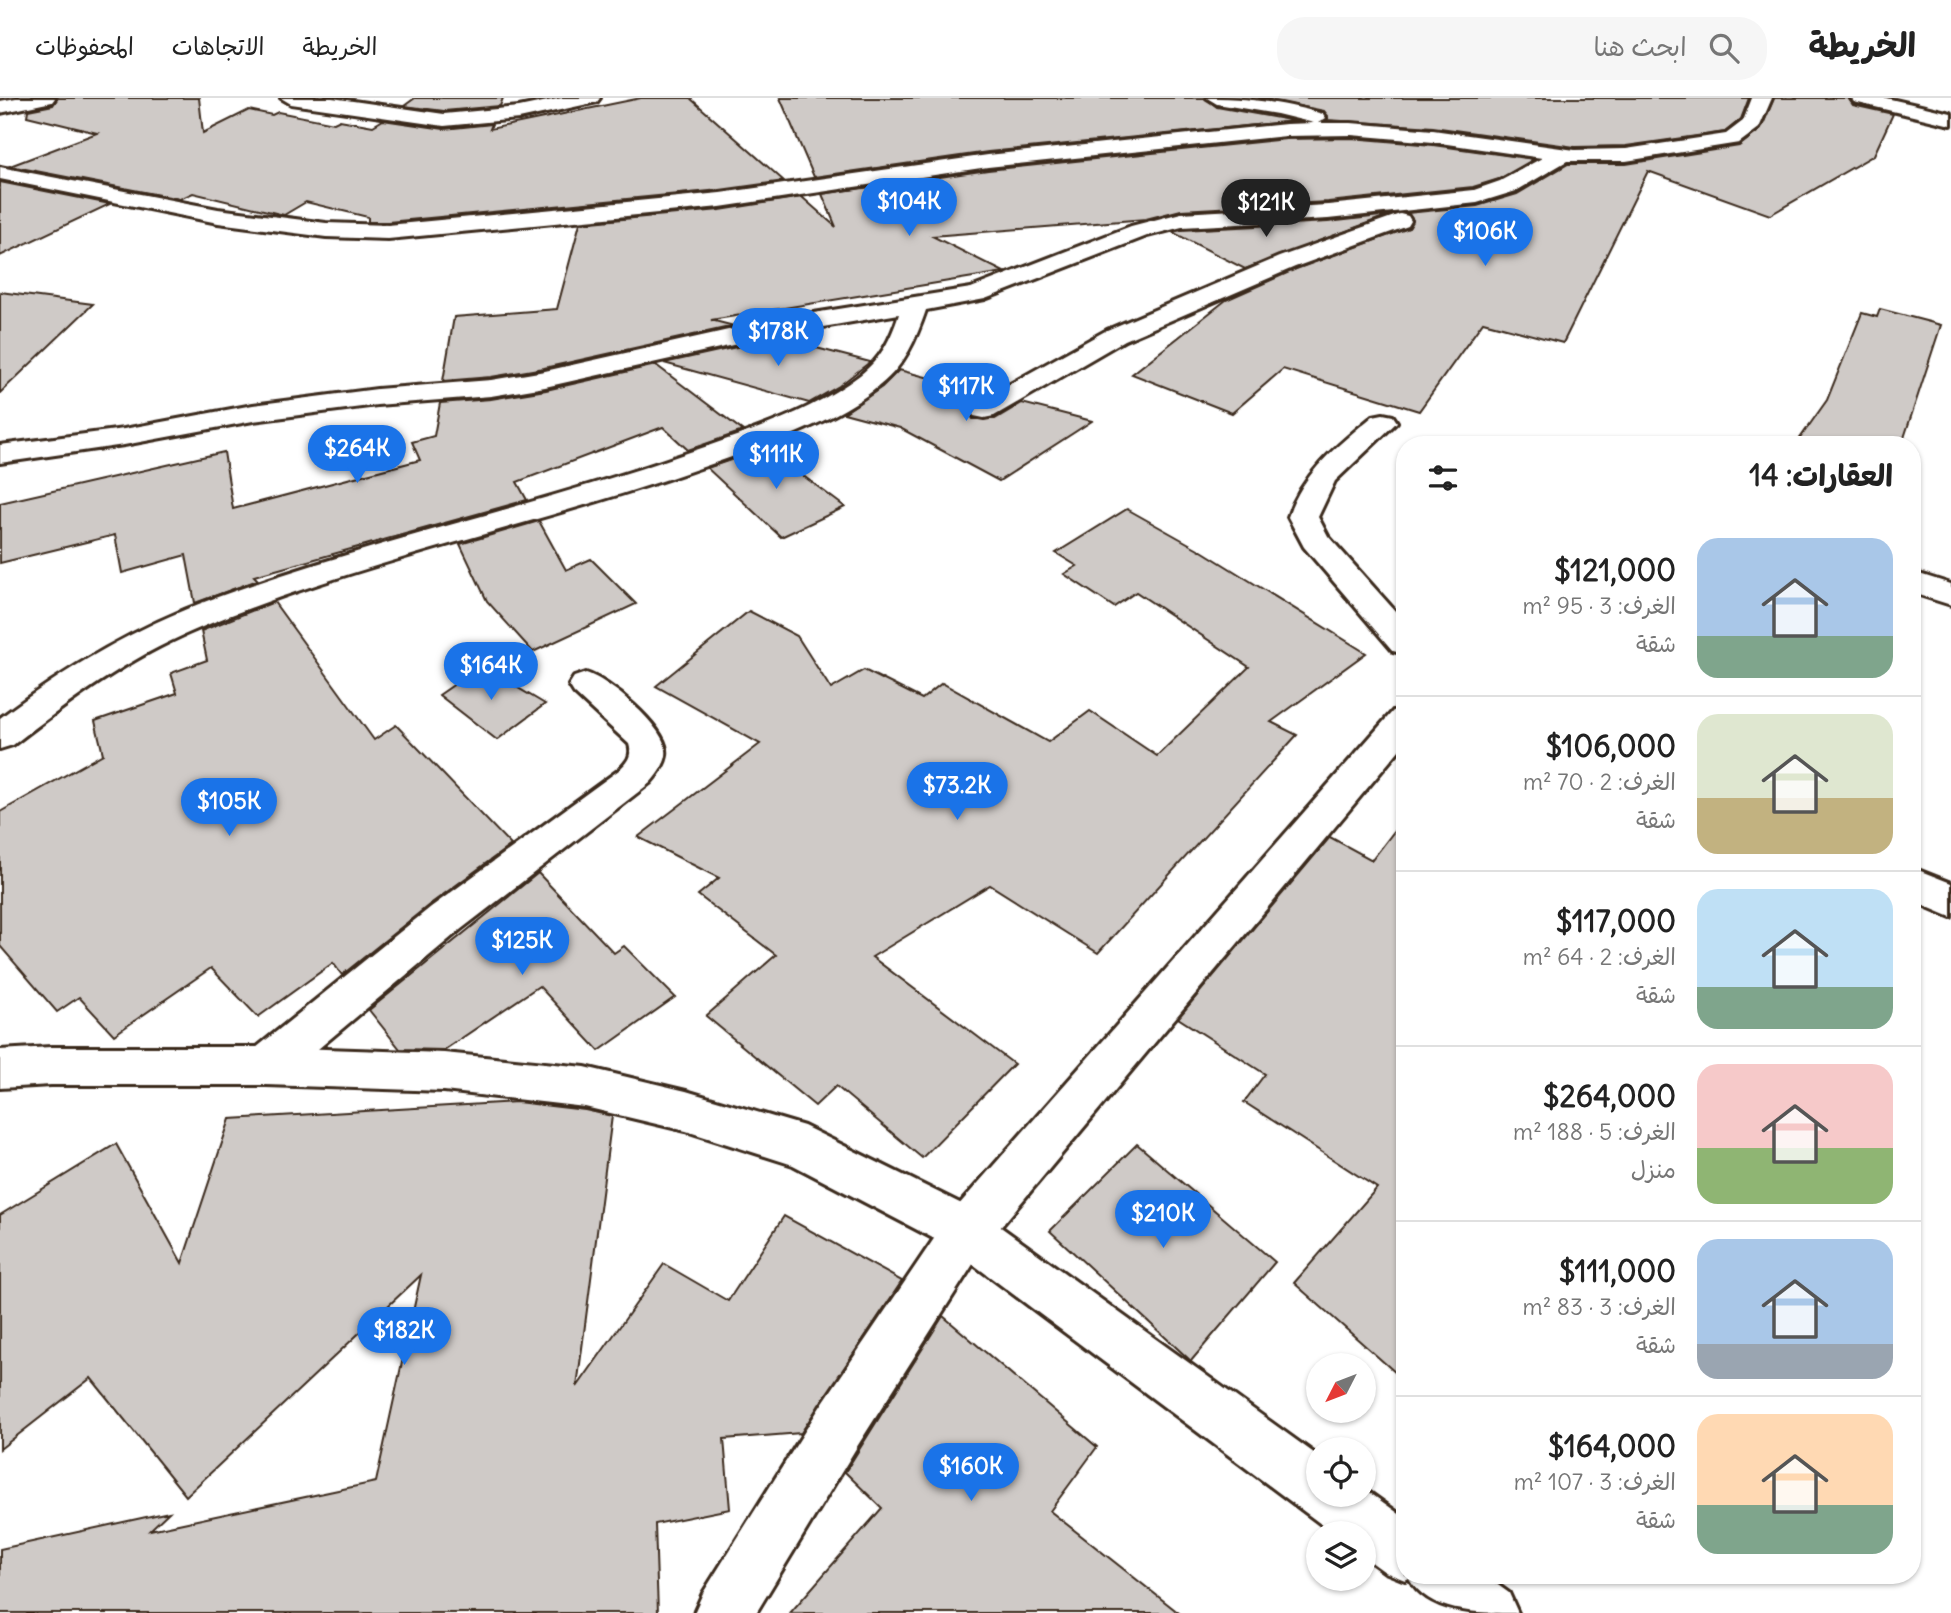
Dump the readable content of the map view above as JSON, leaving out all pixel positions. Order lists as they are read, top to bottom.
{
  "north": "bottom left",
  "page": {
    "header": "الخريطة",
    "search": "ابحث هنا",
    "nav": ["الخريطة", "الاتجاهات", "المحفوظات"],
    "price": [
      "$104K",
      "$121K",
      "$106K",
      "$178K",
      "$117K",
      "$264K",
      "$111K",
      "$164K",
      "$73.2K",
      "$105K",
      "$125K",
      "$210K",
      "$182K",
      "$160K"
    ],
    "heading": "العقارات: 14",
    "list": [
      {
        "name": "$121,000",
        "note": "الغرف: 3 · 95 m² · شقة"
      },
      {
        "name": "$106,000",
        "note": "الغرف: 2 · 70 m² · شقة"
      },
      {
        "name": "$117,000",
        "note": "الغرف: 2 · 64 m² · شقة"
      },
      {
        "name": "$264,000",
        "note": "الغرف: 5 · 188 m² · منزل"
      },
      {
        "name": "$111,000",
        "note": "الغرف: 3 · 83 m² · شقة"
      },
      {
        "name": "$164,000",
        "note": "الغرف: 3 · 107 m² · شقة"
      }
    ]
  }
}
